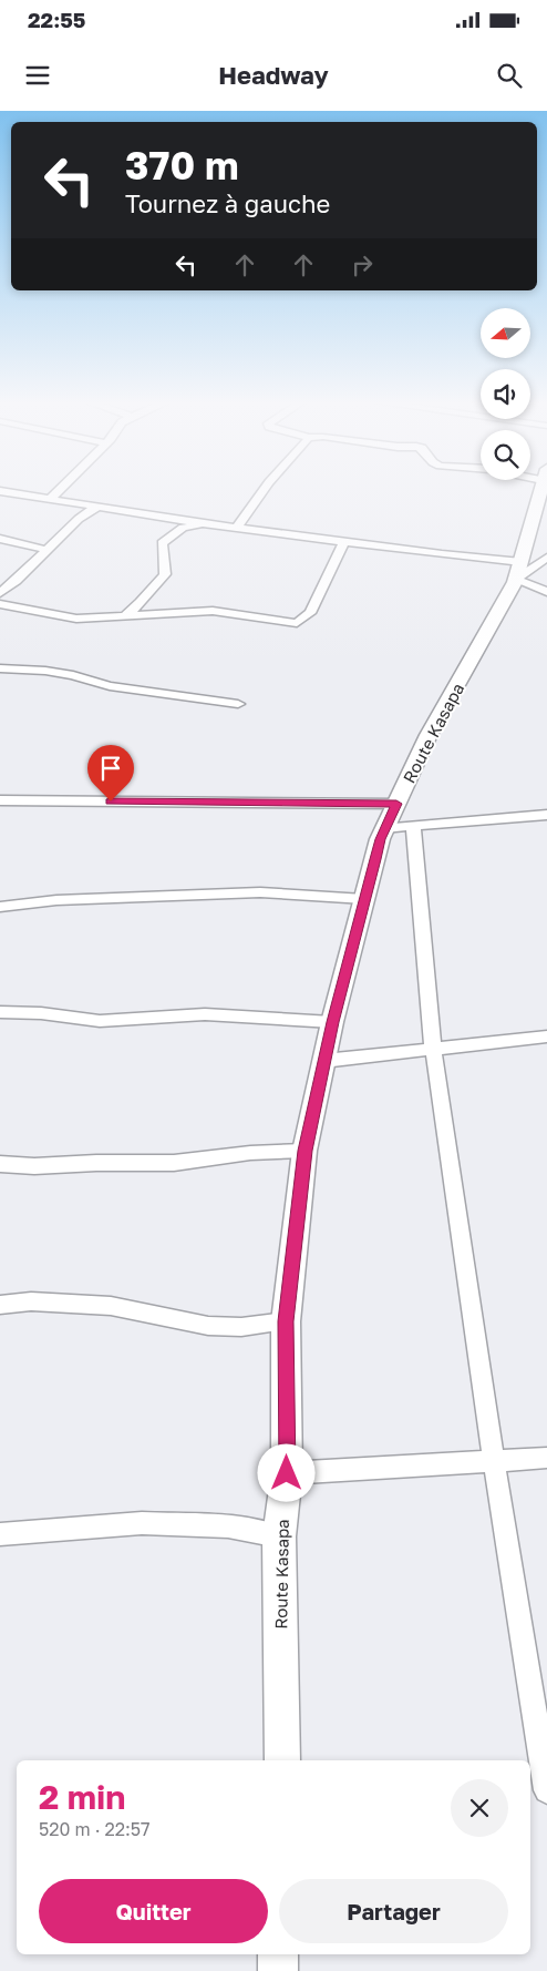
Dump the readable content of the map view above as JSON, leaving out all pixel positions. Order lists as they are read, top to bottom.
{
  "streets": {
    "main road": ["Route Kasapa"]
  },
  "north": "left",
  "page": {
    "status": "22:55",
    "header": "Headway",
    "turn": ["370 m", "Tournez à gauche"],
    "heading": ["2 min", "520 m · 22:57"],
    "buttons": ["Quitter", "Partager"]
  }
}
